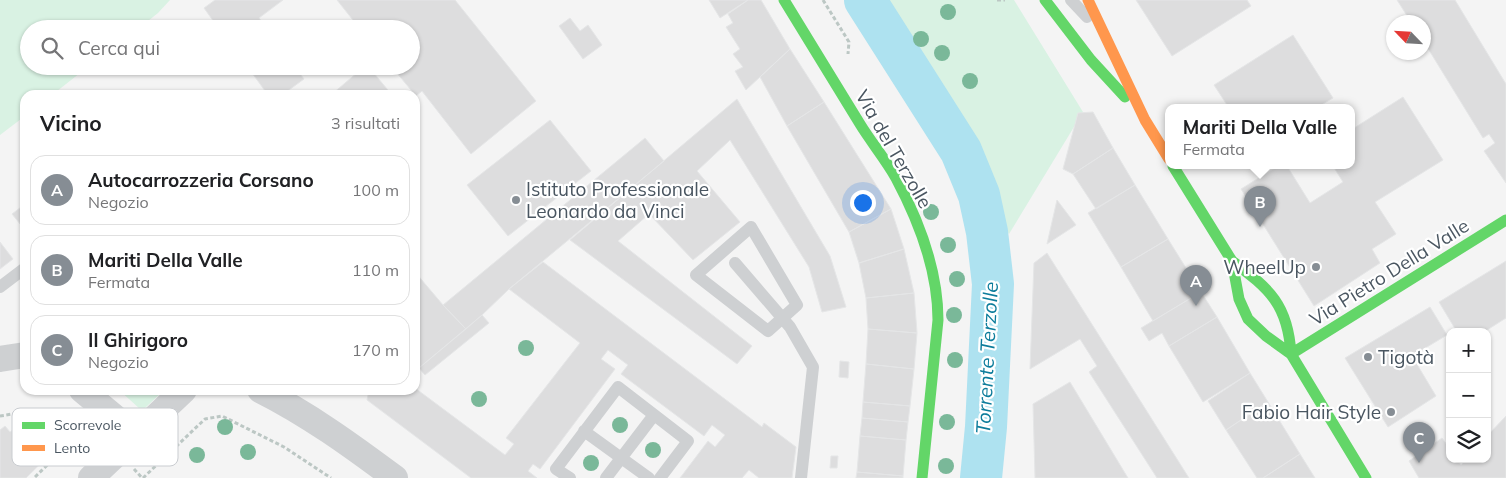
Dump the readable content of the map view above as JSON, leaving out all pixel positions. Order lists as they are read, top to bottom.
{
  "streets": {
    "main road": ["Via del Terzolle", "Via Pietro Della Valle"]
  },
  "water": ["Torrente Terzolle"],
  "places": [
    "Istituto Professionale Leonardo da Vinci",
    "WheelUp",
    "Tigotà",
    "Fabio Hair Style"
  ],
  "legend": ["Scorrevole", "Lento"],
  "north": "top left",
  "page": {
    "search": "Cerca qui",
    "heading": ["Vicino", "3 risultati"],
    "popup": ["Mariti Della Valle", "Fermata"],
    "list": [
      {
        "mark": "A",
        "name": "Autocarrozzeria Corsano",
        "note": "Negozio",
        "value": "100 m"
      },
      {
        "mark": "B",
        "name": "Mariti Della Valle",
        "note": "Fermata",
        "value": "110 m"
      },
      {
        "mark": "C",
        "name": "Il Ghirigoro",
        "note": "Negozio",
        "value": "170 m"
      }
    ],
    "pins": ["B", "A", "C"],
    "map_buttons": ["+", "−"]
  }
}
